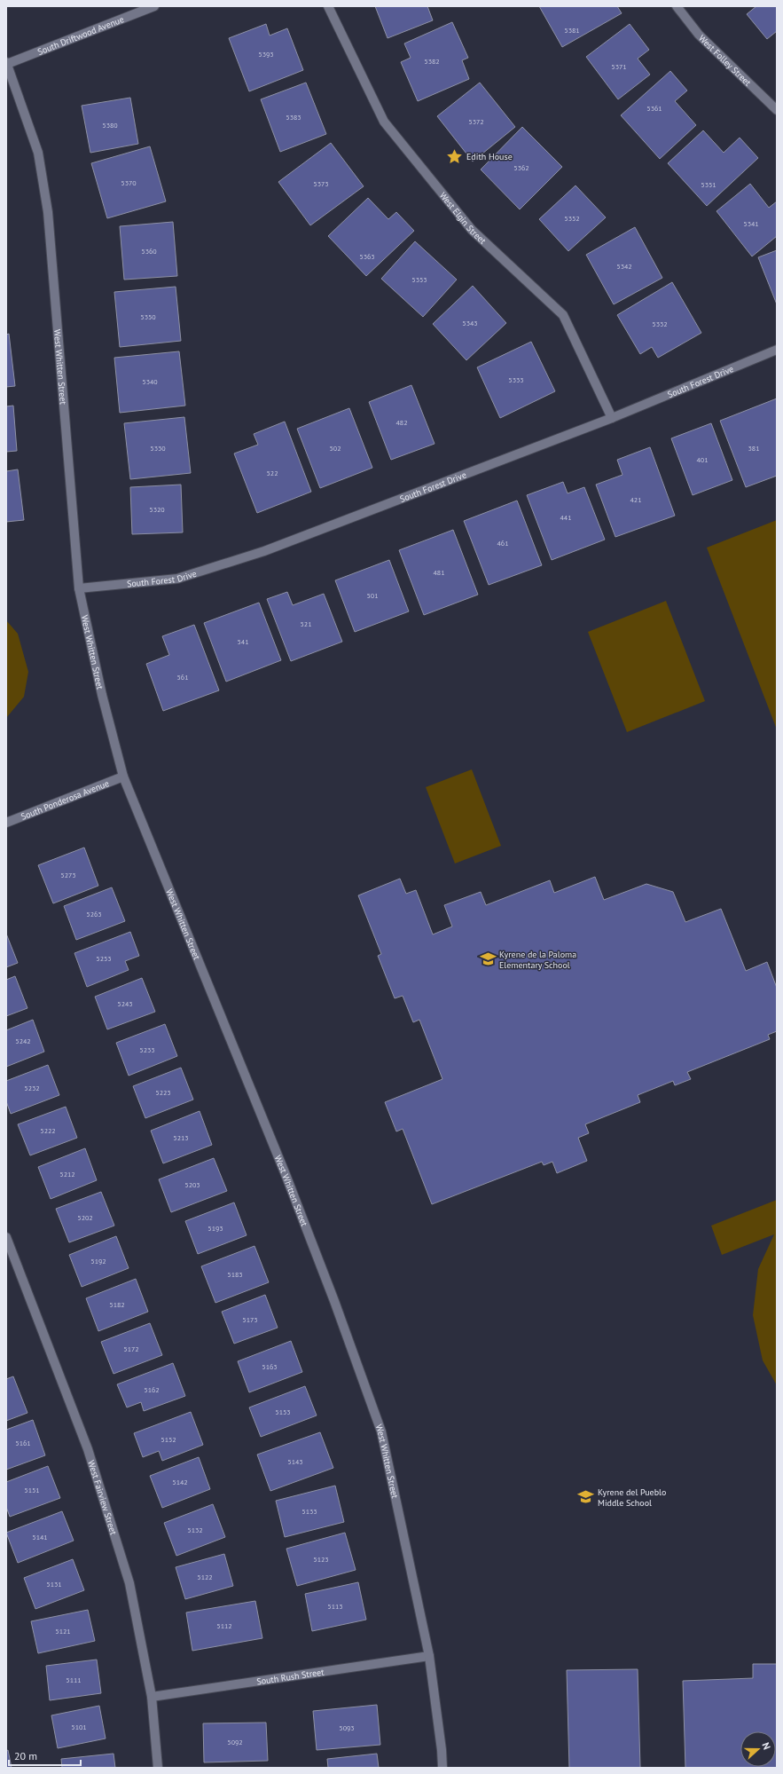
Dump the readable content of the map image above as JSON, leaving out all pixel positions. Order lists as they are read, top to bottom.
{
  "streets": {
    "street": [
      "South Driftwood Avenue",
      "West Folley Street",
      "West Elgin Street",
      "West Whitten Street",
      "South Forest Drive",
      "South Ponderosa Avenue",
      "West Fairview Street",
      "South Rush Street"
    ]
  },
  "crossings": [
    ["South Driftwood Avenue", "West Whitten Street"],
    ["West Elgin Street", "South Forest Drive"],
    ["West Whitten Street", "South Forest Drive"],
    ["West Whitten Street", "South Ponderosa Avenue"],
    ["West Whitten Street", "South Rush Street"],
    ["West Fairview Street", "South Rush Street"]
  ],
  "places": {
    "place": ["Edith House"],
    "school or university": ["Kyrene de la Paloma Elementary School", "Kyrene del Pueblo Middle School"]
  },
  "house_numbers": [
    "5381",
    "5393",
    "5382",
    "5371",
    "5361",
    "5383",
    "5372",
    "5380",
    "5362",
    "5370",
    "5373",
    "5351",
    "5352",
    "5341",
    "5360",
    "5363",
    "5342",
    "5353",
    "5350",
    "5343",
    "5332",
    "5333",
    "5340",
    "482",
    "5330",
    "502",
    "381",
    "401",
    "522",
    "421",
    "5320",
    "441",
    "461",
    "481",
    "501",
    "521",
    "541",
    "561",
    "5273",
    "5263",
    "5253",
    "5243",
    "5242",
    "5233",
    "5232",
    "5223",
    "5222",
    "5213",
    "5212",
    "5203",
    "5202",
    "5193",
    "5192",
    "5183",
    "5182",
    "5173",
    "5172",
    "5163",
    "5162",
    "5153",
    "5152",
    "5161",
    "5143",
    "5142",
    "5151",
    "5133",
    "5132",
    "5141",
    "5123",
    "5122",
    "5131",
    "5113",
    "5112",
    "5121",
    "5111",
    "5101",
    "5093",
    "5092"
  ],
  "scale_bar": "20 m",
  "north": "right"
}
